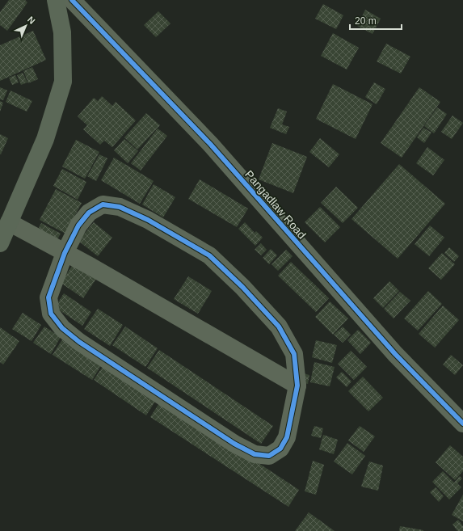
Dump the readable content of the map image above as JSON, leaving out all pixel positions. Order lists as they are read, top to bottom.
{
  "streets": {
    "street": ["Pangadlaw Road"]
  },
  "scale_bar": "20 m",
  "north": "top right"
}
